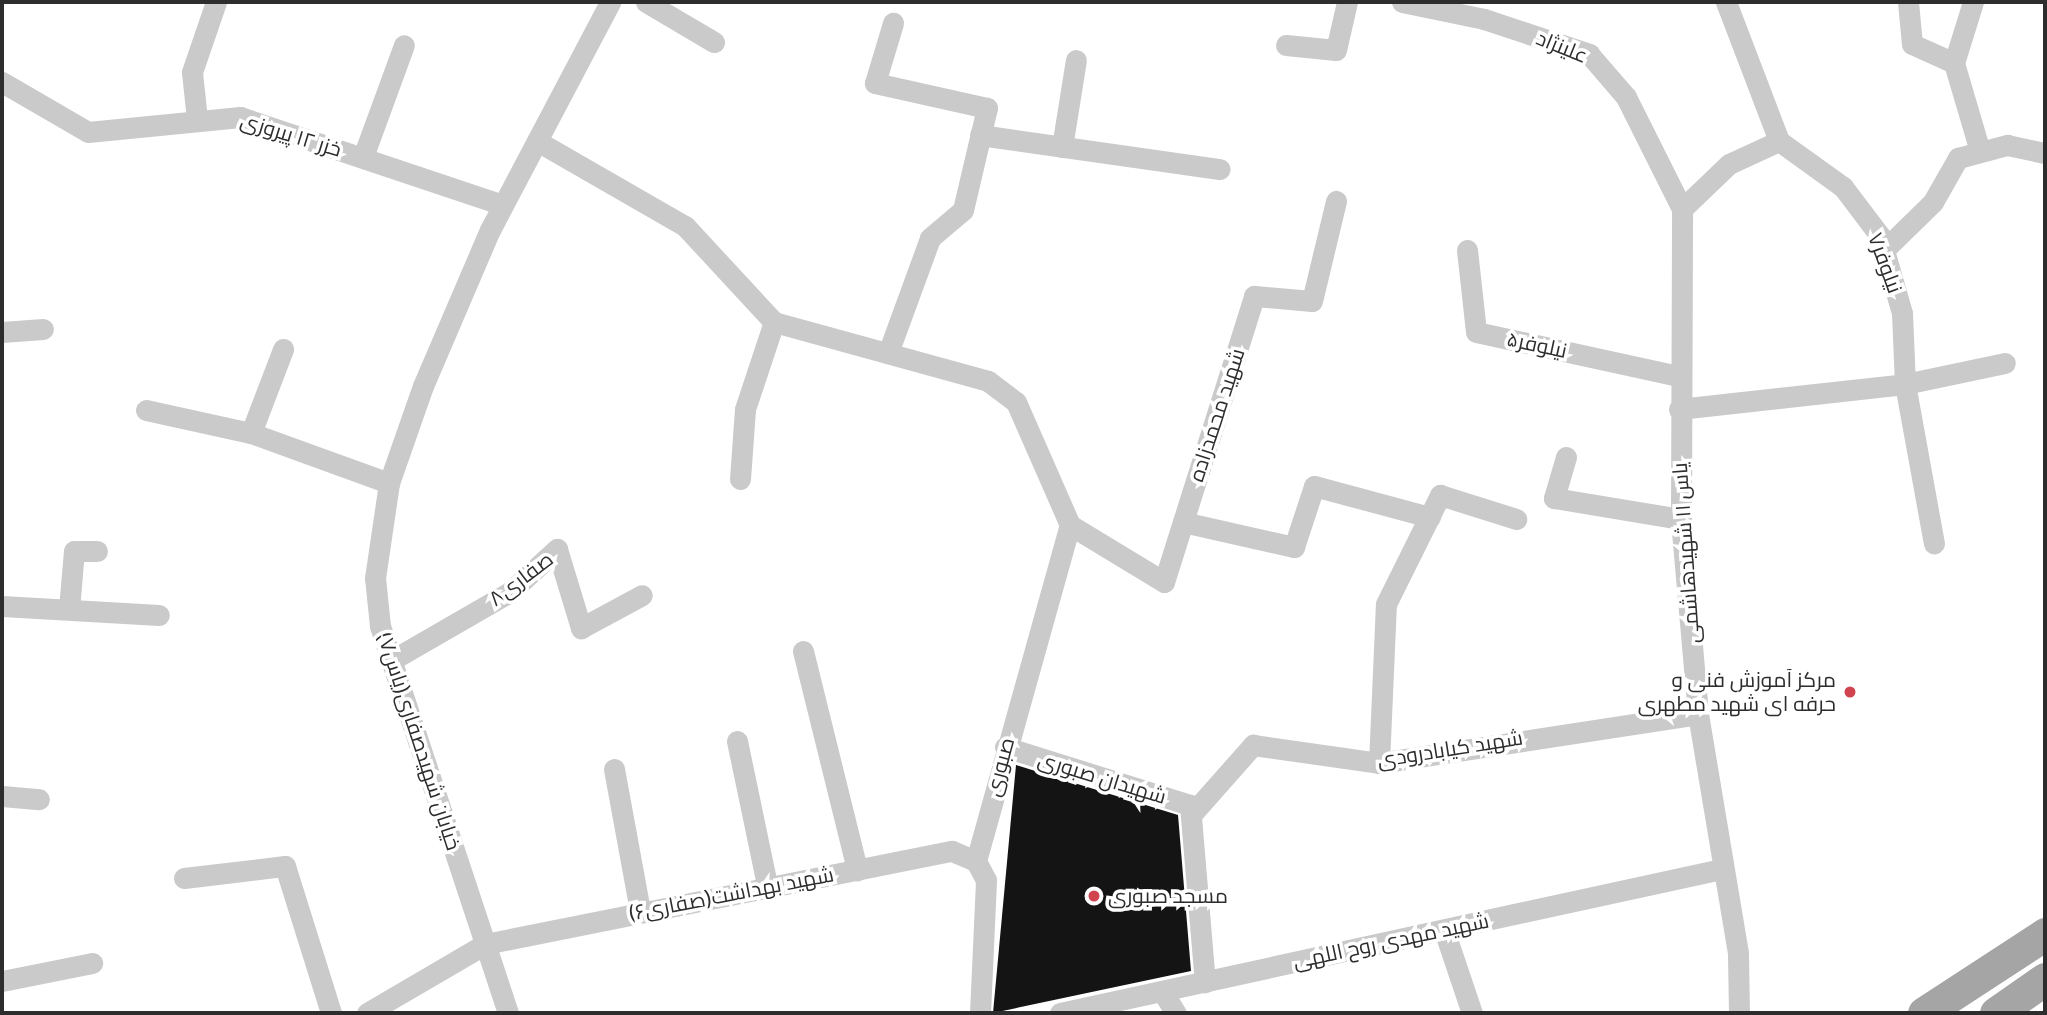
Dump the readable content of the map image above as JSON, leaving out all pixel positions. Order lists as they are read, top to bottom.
{
  "streets": {
    "street": [
      "علینژاد",
      "خزر ۱۲ پیروزی",
      "نیلوفر۷",
      "نیلوفر۵",
      "شهید محمدزاده",
      "یاس ۱۱ شهیدهاشمی",
      "صفاری۸",
      "خیابان شهیدصفاری(یاس۷)",
      "شهید کیابادرودی",
      "صبوری",
      "شهیدان صبوری",
      "شهید بهداشت(صفاری۶)",
      "شهید مهدی روح اللهی"
    ]
  },
  "crossings": [
    ["علینژاد", "یاس ۱۱ شهیدهاشمی"],
    ["خزر ۱۲ پیروزی", "خیابان شهیدصفاری(یاس۷)"],
    ["نیلوفر۵", "یاس ۱۱ شهیدهاشمی"],
    ["شهید محمدزاده", "صبوری"],
    ["یاس ۱۱ شهیدهاشمی", "شهید کیابادرودی"],
    ["یاس ۱۱ شهیدهاشمی", "شهید مهدی روح اللهی"],
    ["صفاری۸", "خیابان شهیدصفاری(یاس۷)"],
    ["خیابان شهیدصفاری(یاس۷)", "شهید بهداشت(صفاری۶)"],
    ["شهید کیابادرودی", "شهیدان صبوری"],
    ["صبوری", "شهیدان صبوری"],
    ["صبوری", "شهید بهداشت(صفاری۶)"],
    ["شهیدان صبوری", "شهید مهدی روح اللهی"]
  ],
  "places": ["مرکز آموزش فنی و حرفه ای شهید مطهری", "مسجد صبوری"]
}
